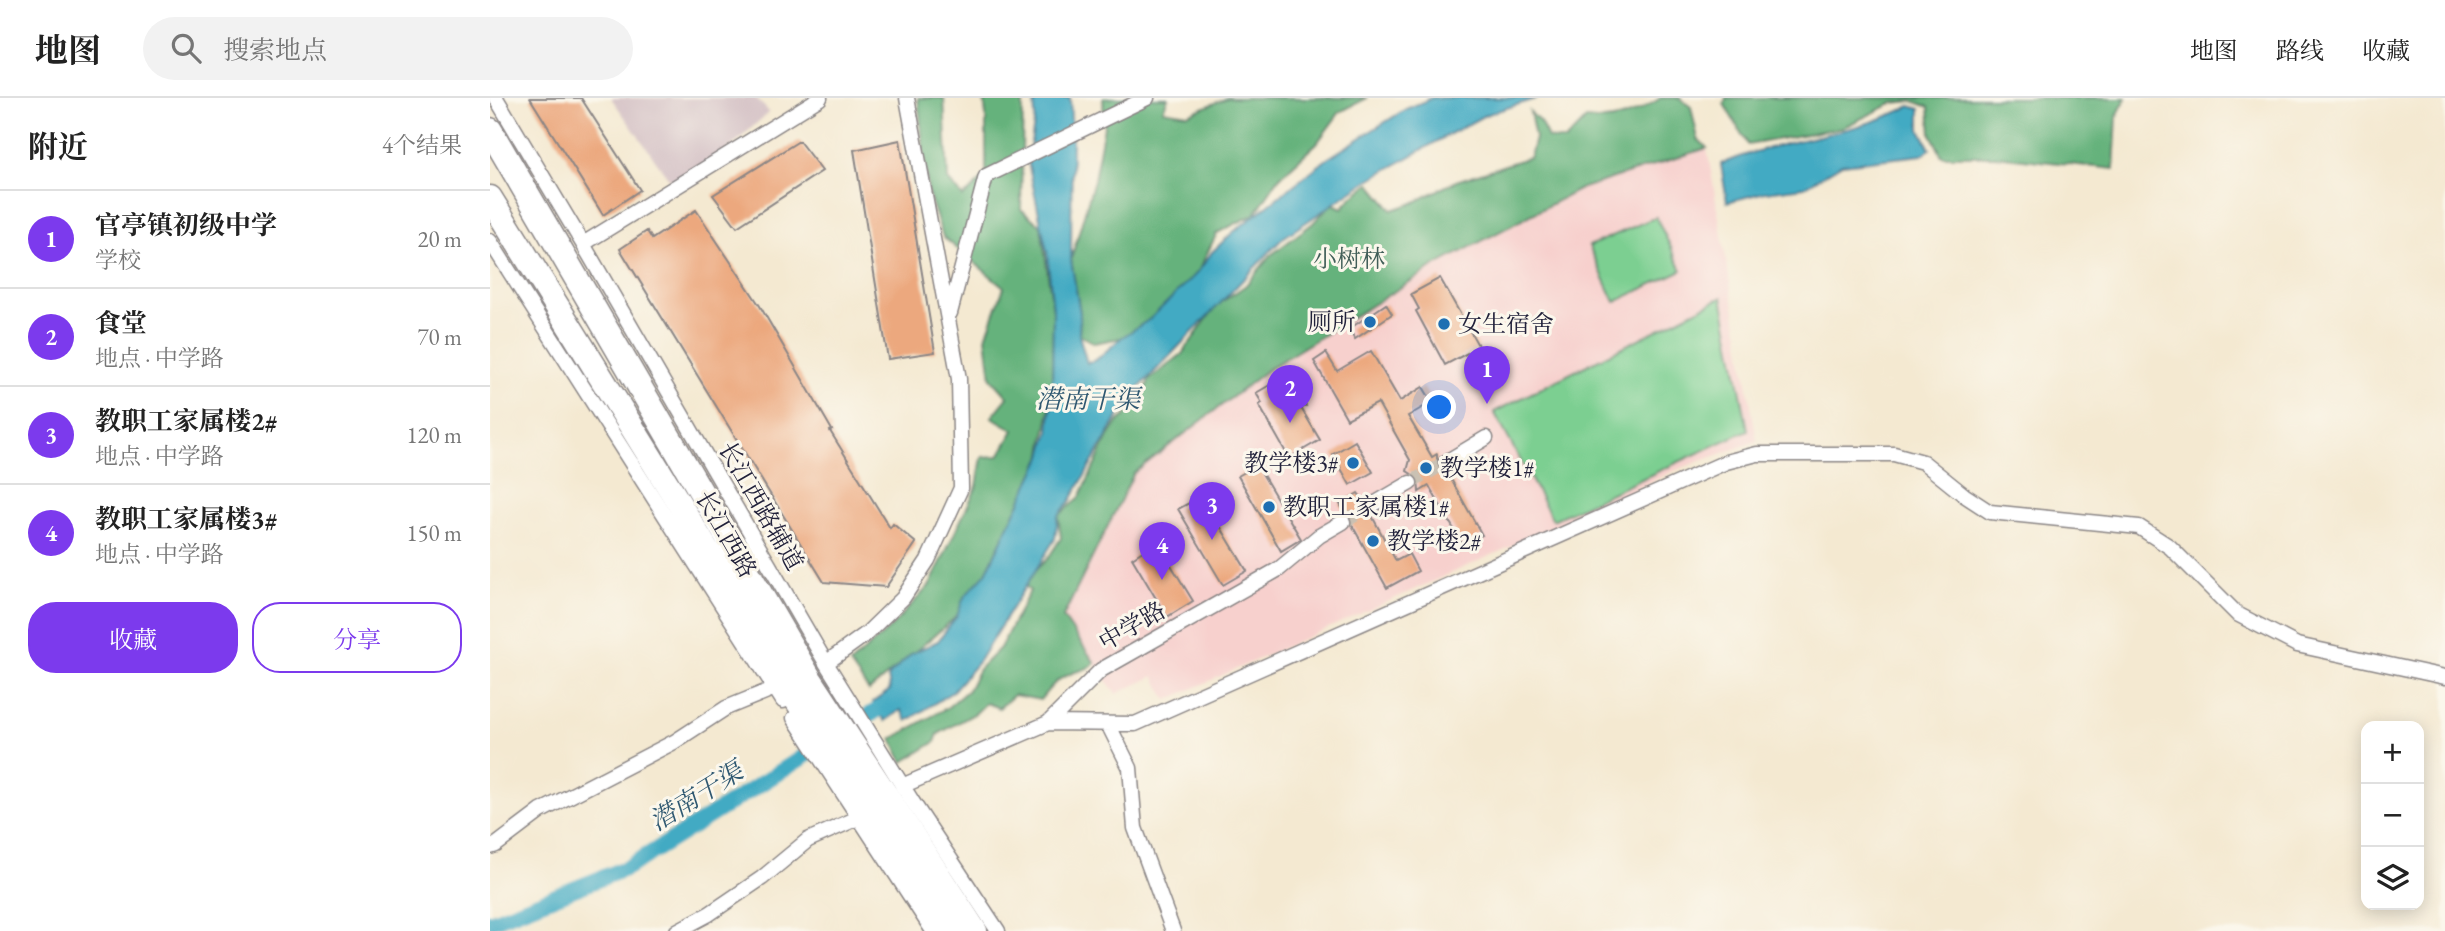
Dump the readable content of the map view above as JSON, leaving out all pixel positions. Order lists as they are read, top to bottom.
{
  "streets": {
    "highway": ["长江西路"],
    "street": ["长江西路辅道", "中学路"]
  },
  "crossings": [
    ["长江西路辅道", "长江西路"]
  ],
  "water": ["潜南干渠"],
  "parks": ["小树林"],
  "places": [
    "厕所",
    "女生宿舍",
    "教学楼3#",
    "教学楼1#",
    "教职工家属楼1#",
    "教学楼2#"
  ],
  "page": {
    "header": "地图",
    "search": "搜索地点",
    "nav": ["地图", "路线", "收藏"],
    "heading": ["附近", "4个结果"],
    "list": [
      {
        "mark": "1",
        "name": "官亭镇初级中学",
        "note": "学校",
        "value": "20 m"
      },
      {
        "mark": "2",
        "name": "食堂",
        "note": "地点 · 中学路",
        "value": "70 m"
      },
      {
        "mark": "3",
        "name": "教职工家属楼2#",
        "note": "地点 · 中学路",
        "value": "120 m"
      },
      {
        "mark": "4",
        "name": "教职工家属楼3#",
        "note": "地点 · 中学路",
        "value": "150 m"
      }
    ],
    "pins": [
      "1",
      "2",
      "3",
      "4"
    ],
    "buttons": ["收藏", "分享"],
    "map_buttons": ["+", "−"]
  }
}
